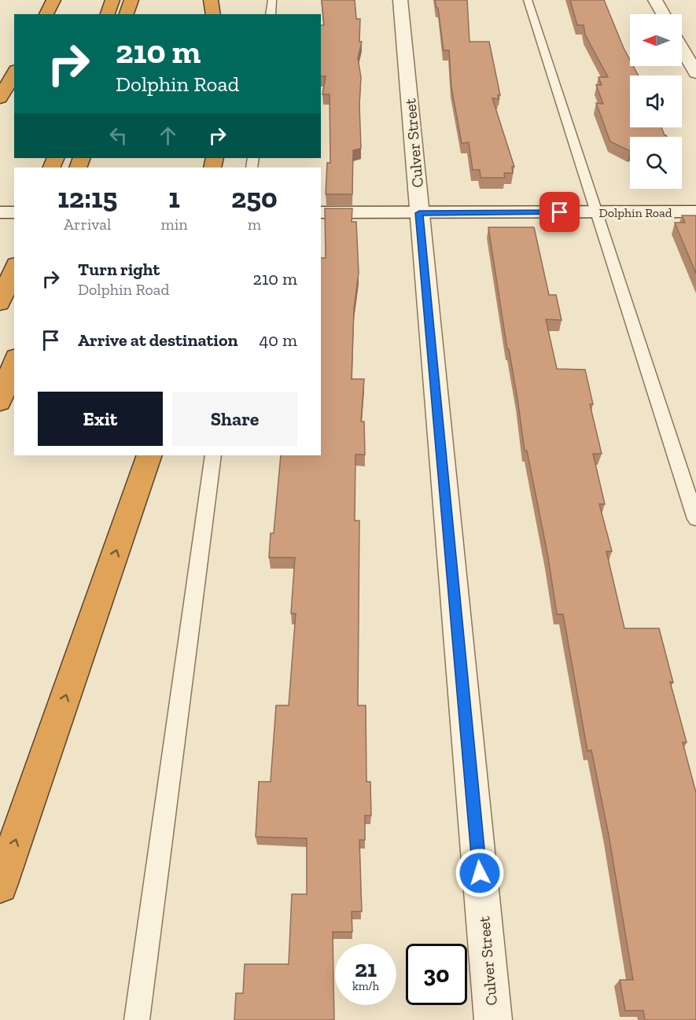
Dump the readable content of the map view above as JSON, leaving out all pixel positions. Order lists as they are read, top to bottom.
{
  "streets": {
    "street": ["Culver Street", "Dolphin Road"]
  },
  "crossings": [
    ["Culver Street", "Dolphin Road"]
  ],
  "north": "left",
  "page": {
    "turn": ["210 m", "Dolphin Road"],
    "eta": [
      "12:15",
      "Arrival",
      "1",
      "min",
      "250",
      "m"
    ],
    "list": [
      {
        "name": "Turn right",
        "note": "Dolphin Road",
        "value": "210 m"
      },
      {
        "name": "Arrive at destination",
        "value": "40 m"
      }
    ],
    "buttons": ["Exit", "Share"],
    "speed": "21 km/h",
    "limit": "30"
  }
}
